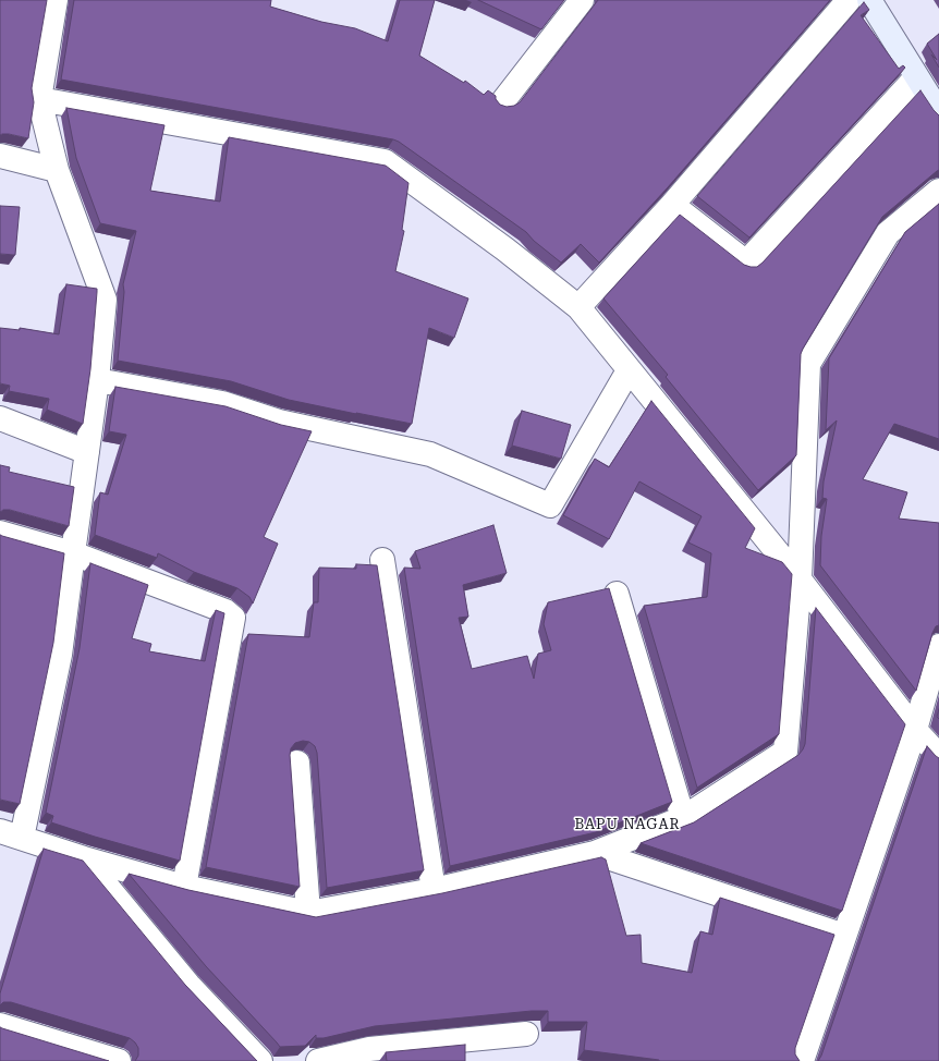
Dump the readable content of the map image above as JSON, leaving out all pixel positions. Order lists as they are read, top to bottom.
{
  "districts": ["BAPU NAGAR"]
}
